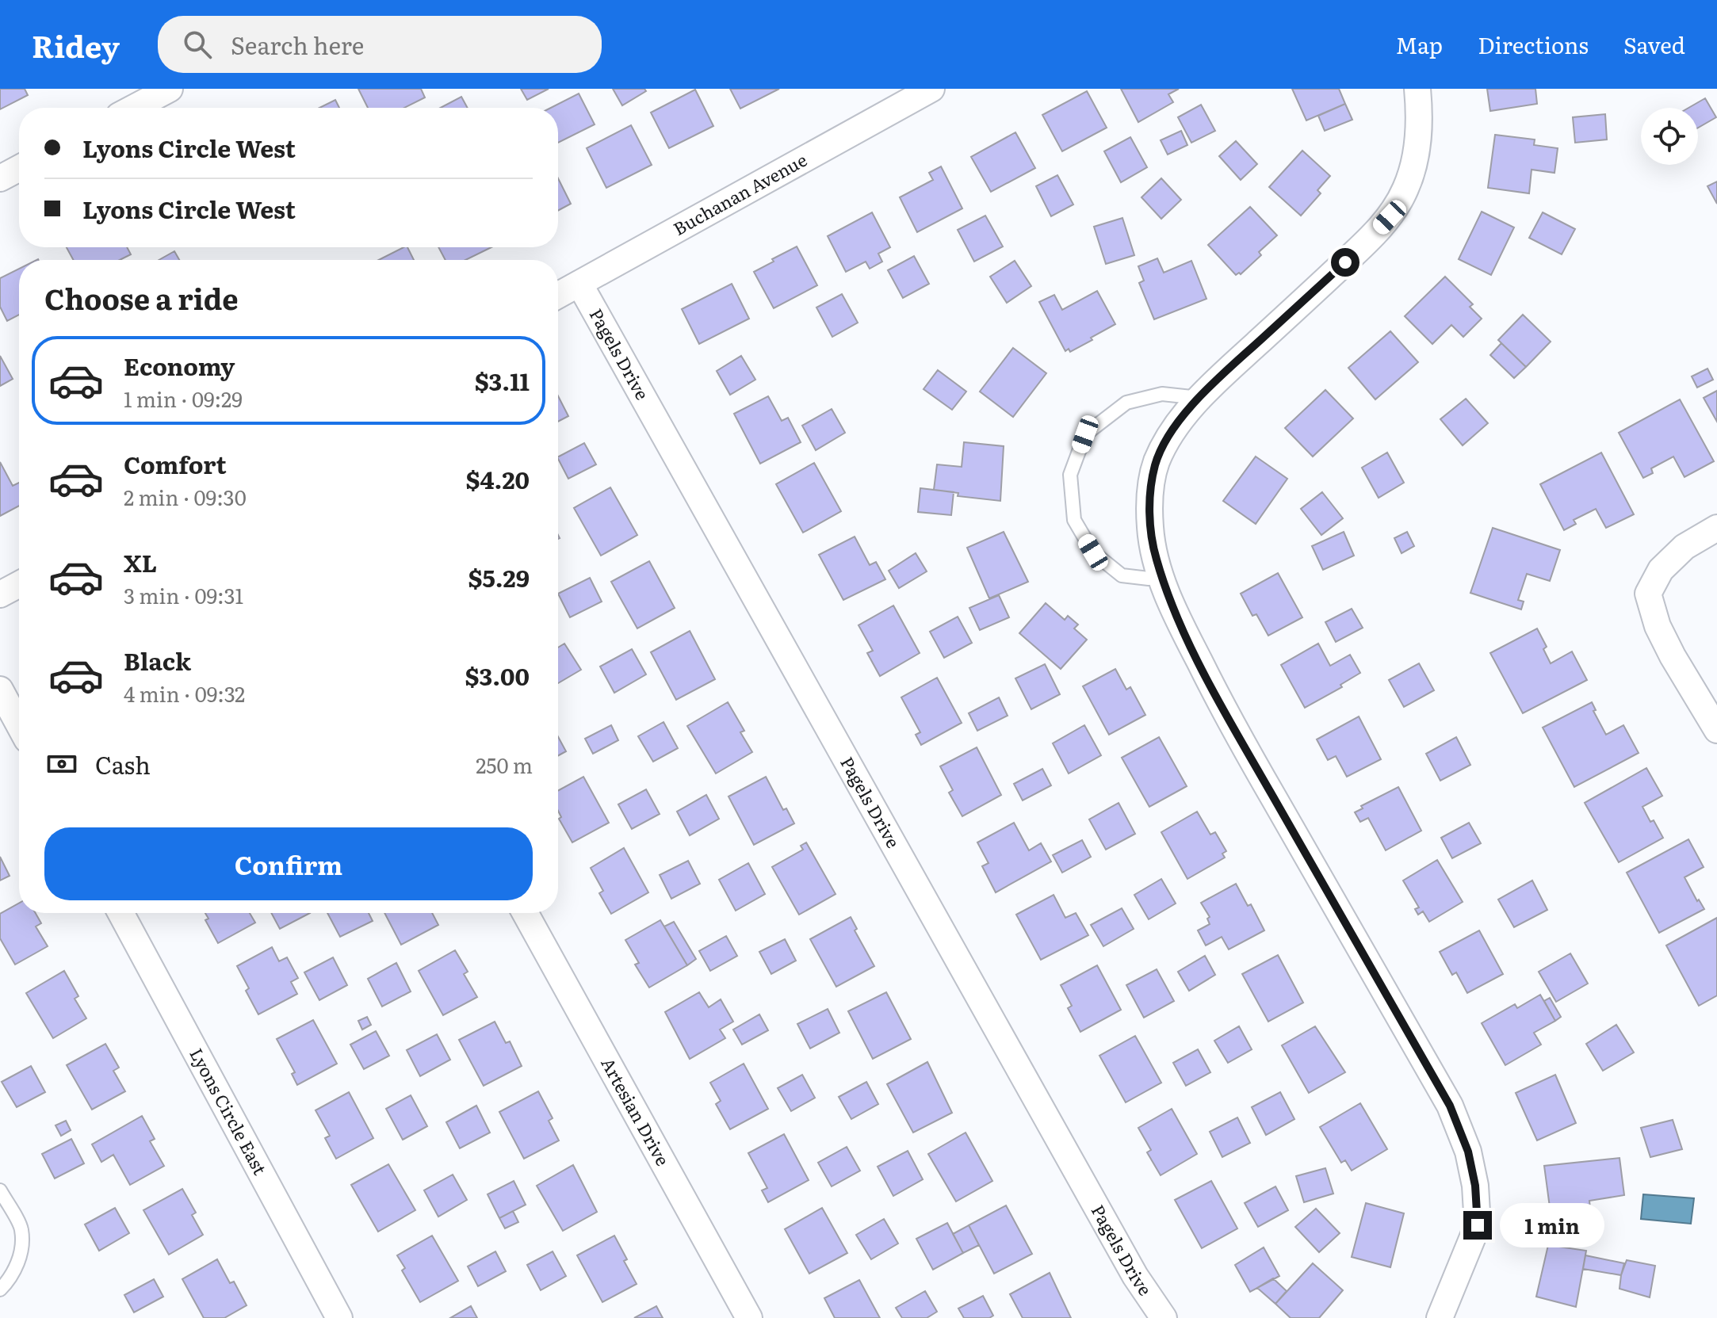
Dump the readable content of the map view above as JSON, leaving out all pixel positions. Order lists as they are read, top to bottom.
{
  "streets": {
    "street": [
      "Buchanan Avenue",
      "Pagels Drive",
      "Lyons Circle East",
      "Artesian Drive"
    ]
  },
  "crossings": [
    ["Buchanan Avenue", "Pagels Drive"]
  ],
  "page": {
    "header": "Ridey",
    "search": "Search here",
    "nav": ["Map", "Directions", "Saved"],
    "banner": ["Lyons Circle West", "Lyons Circle West"],
    "heading": "Choose a ride",
    "list": [
      {
        "name": "Economy",
        "note": "1 min · 09:29",
        "value": "$3.11"
      },
      {
        "name": "Comfort",
        "note": "2 min · 09:30",
        "value": "$4.20"
      },
      {
        "name": "XL",
        "note": "3 min · 09:31",
        "value": "$5.29"
      },
      {
        "name": "Black",
        "note": "4 min · 09:32",
        "value": "$3.00"
      }
    ],
    "pay": ["Cash", "250 m"],
    "buttons": "Confirm",
    "bubble": "1 min"
  }
}
